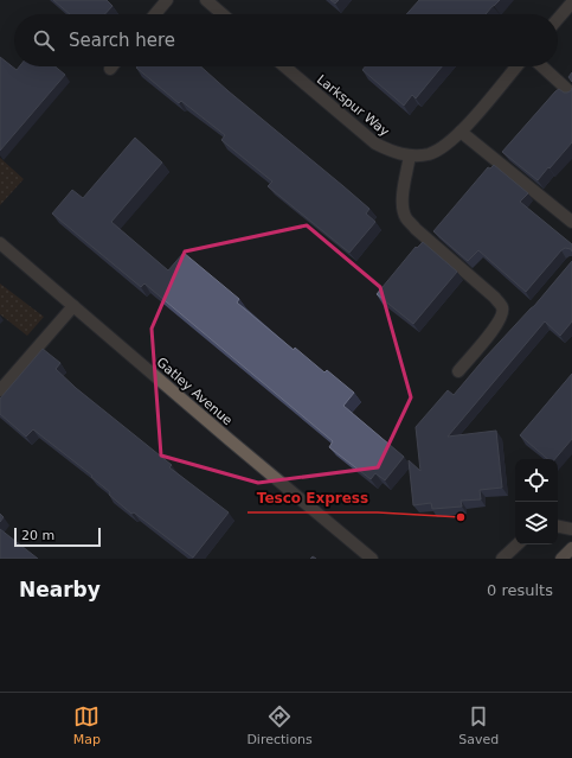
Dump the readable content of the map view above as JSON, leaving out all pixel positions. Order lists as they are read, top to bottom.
{
  "streets": {
    "street": ["Larkspur Way", "Gatley Avenue"]
  },
  "places": ["Tesco Express"],
  "scale_bar": "20 m",
  "page": {
    "search": "Search here",
    "scale": "20 m",
    "heading": ["Nearby", "0 results"],
    "nav": ["Map", "Directions", "Saved"]
  }
}
